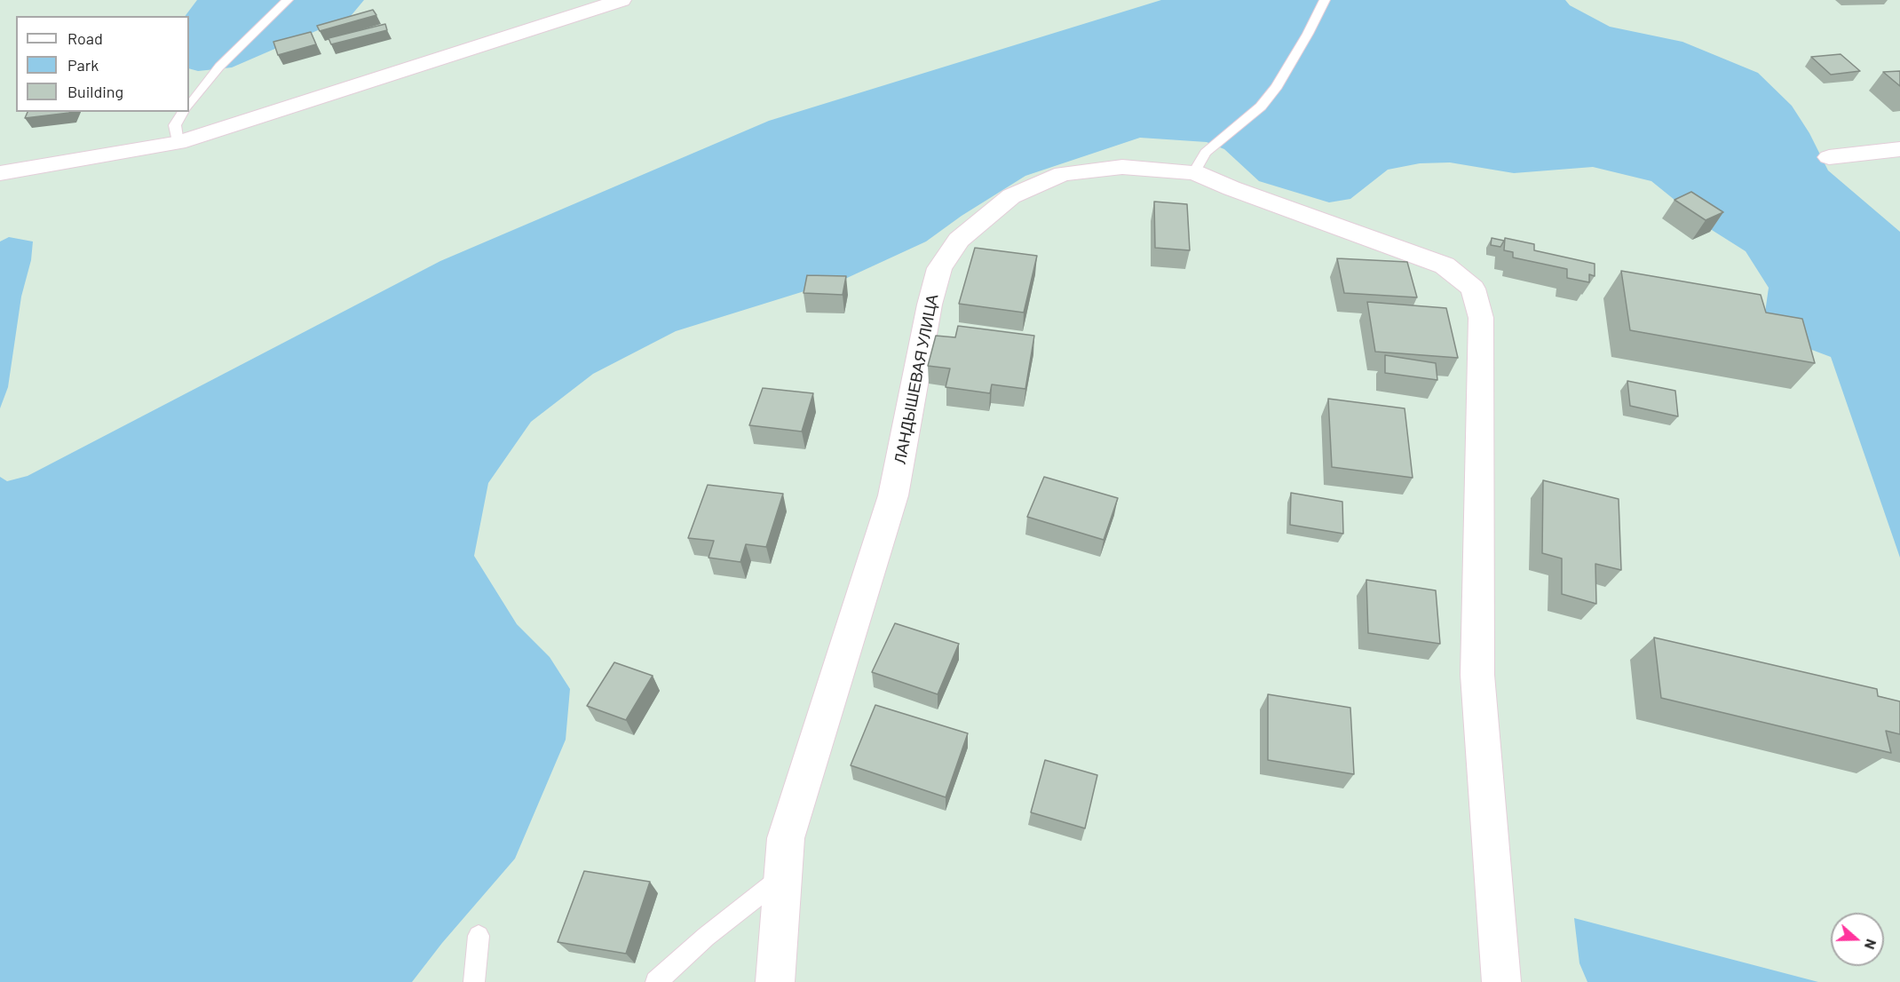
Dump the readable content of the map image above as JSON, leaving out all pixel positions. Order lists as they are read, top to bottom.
{
  "streets": {
    "street": ["ЛАНДЫШЕВАЯ УЛИЦА"]
  },
  "legend": ["Road", "Park", "Building"],
  "north": "right"
}
